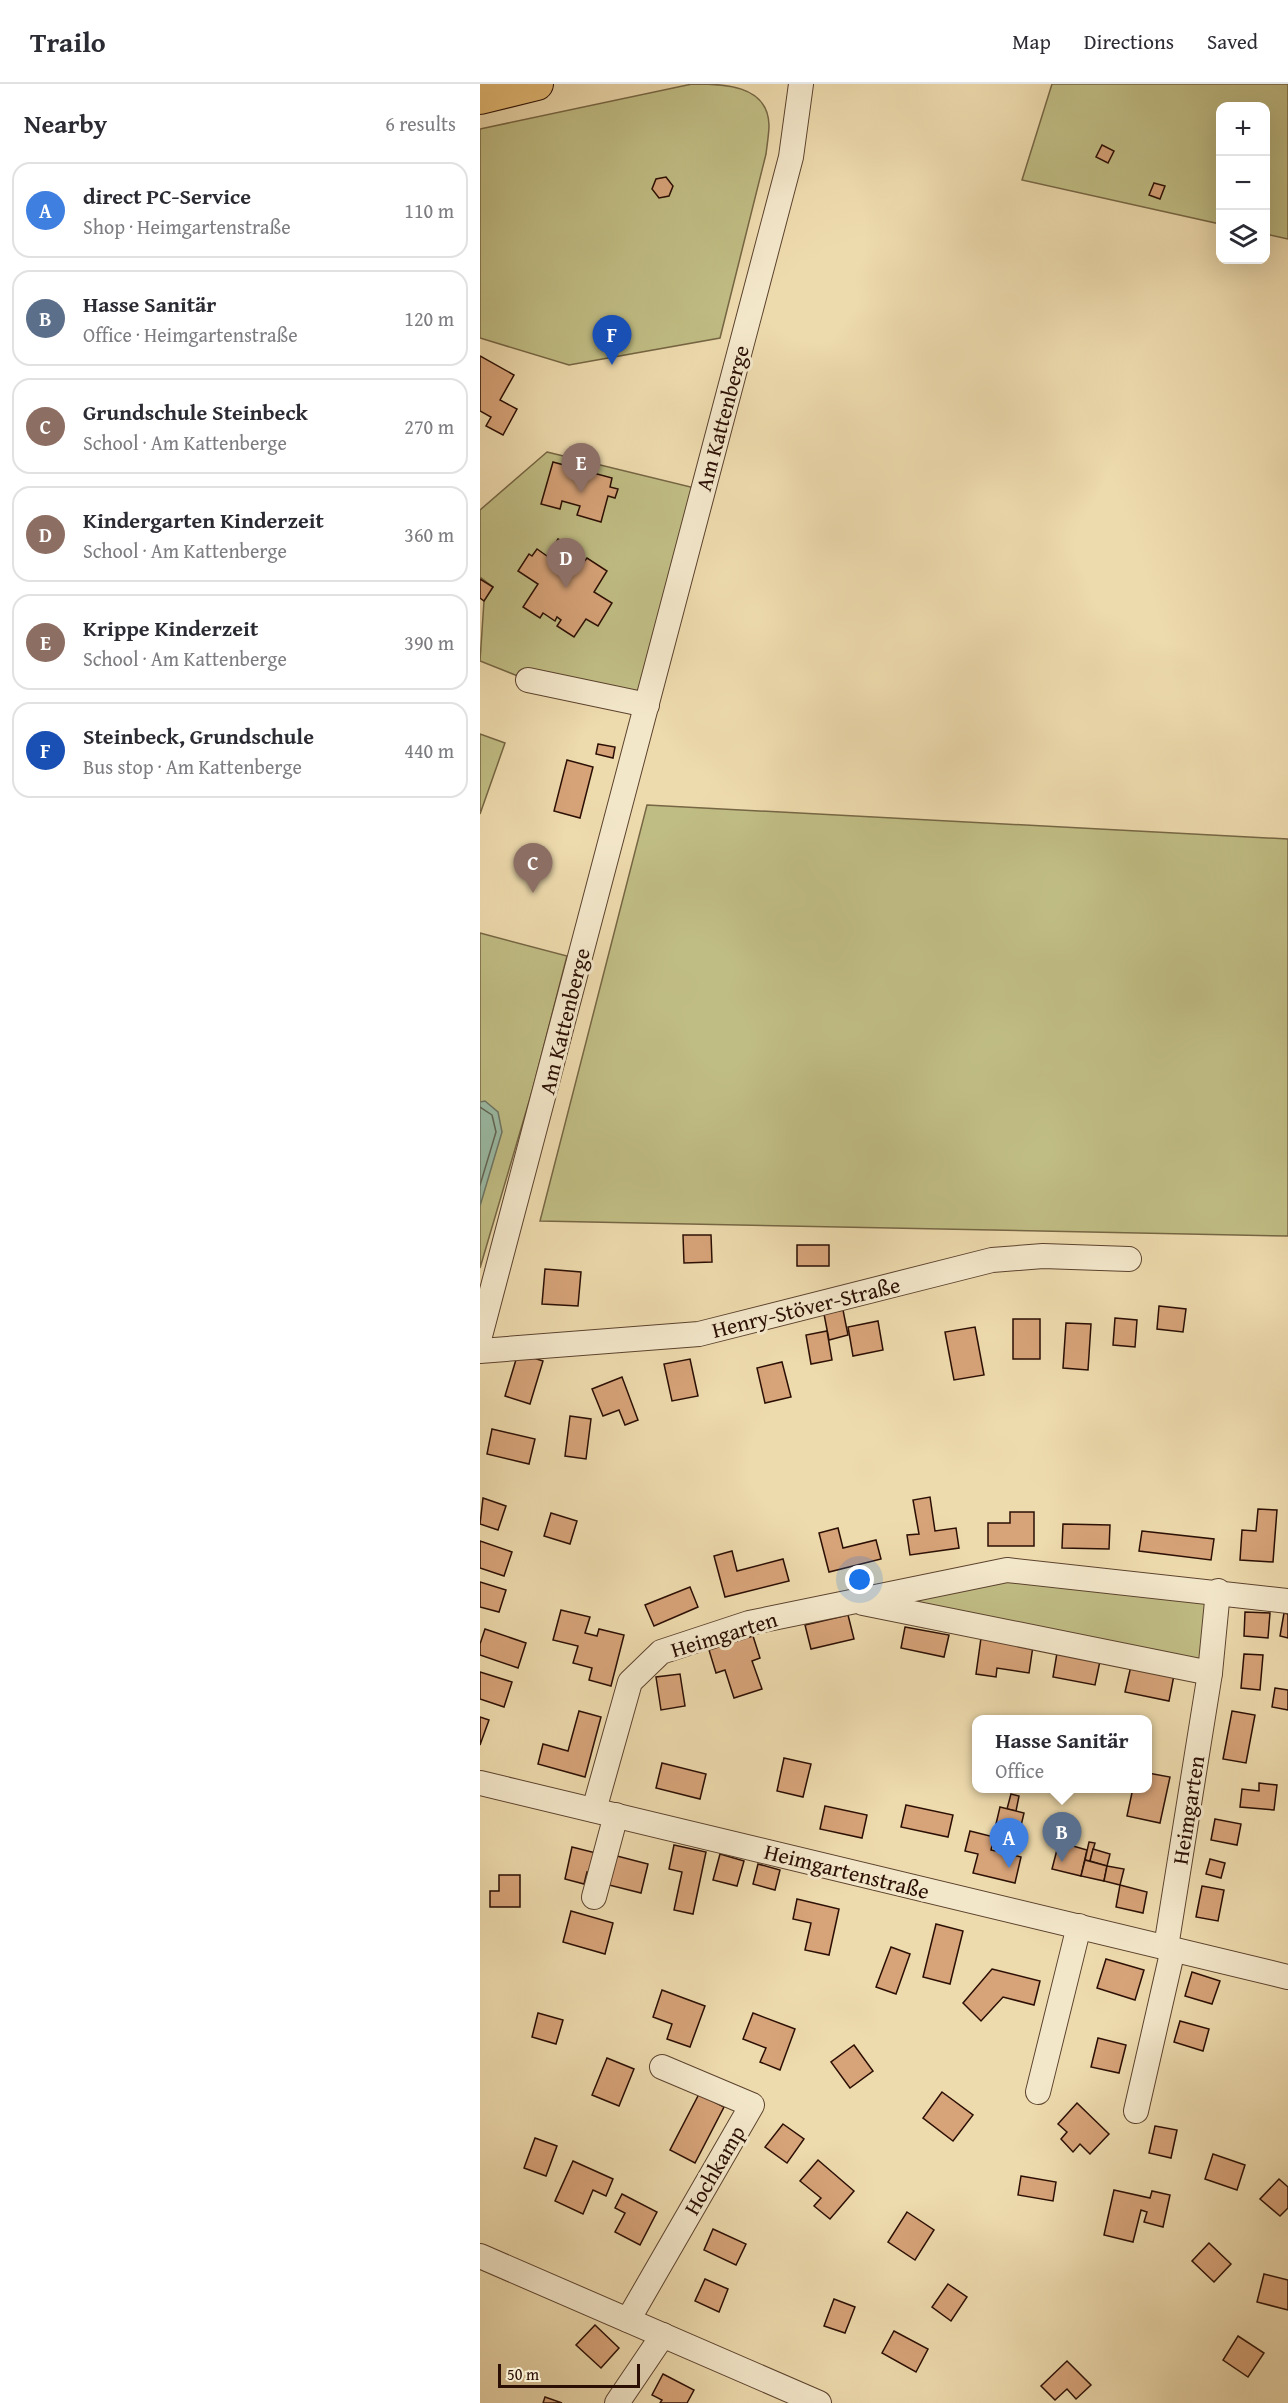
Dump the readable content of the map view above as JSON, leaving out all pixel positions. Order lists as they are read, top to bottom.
{
  "streets": {
    "street": [
      "Am Kattenberge",
      "Henry-Stöver-Straße",
      "Heimgarten",
      "Heimgartenstraße",
      "Hochkamp"
    ]
  },
  "crossings": [
    ["Heimgarten", "Heimgartenstraße"]
  ],
  "scale_bar": "50 m",
  "page": {
    "header": "Trailo",
    "nav": ["Map", "Directions", "Saved"],
    "heading": ["Nearby", "6 results"],
    "map_buttons": ["+", "−"],
    "list": [
      {
        "mark": "A",
        "name": "direct PC-Service",
        "note": "Shop · Heimgartenstraße",
        "value": "110 m"
      },
      {
        "mark": "B",
        "name": "Hasse Sanitär",
        "note": "Office · Heimgartenstraße",
        "value": "120 m"
      },
      {
        "mark": "C",
        "name": "Grundschule Steinbeck",
        "note": "School · Am Kattenberge",
        "value": "270 m"
      },
      {
        "mark": "D",
        "name": "Kindergarten Kinderzeit",
        "note": "School · Am Kattenberge",
        "value": "360 m"
      },
      {
        "mark": "E",
        "name": "Krippe Kinderzeit",
        "note": "School · Am Kattenberge",
        "value": "390 m"
      },
      {
        "mark": "F",
        "name": "Steinbeck, Grundschule",
        "note": "Bus stop · Am Kattenberge",
        "value": "440 m"
      }
    ],
    "pins": [
      "F",
      "E",
      "D",
      "C",
      "B",
      "A"
    ],
    "popup": ["Hasse Sanitär", "Office"],
    "scale": "50 m"
  }
}
